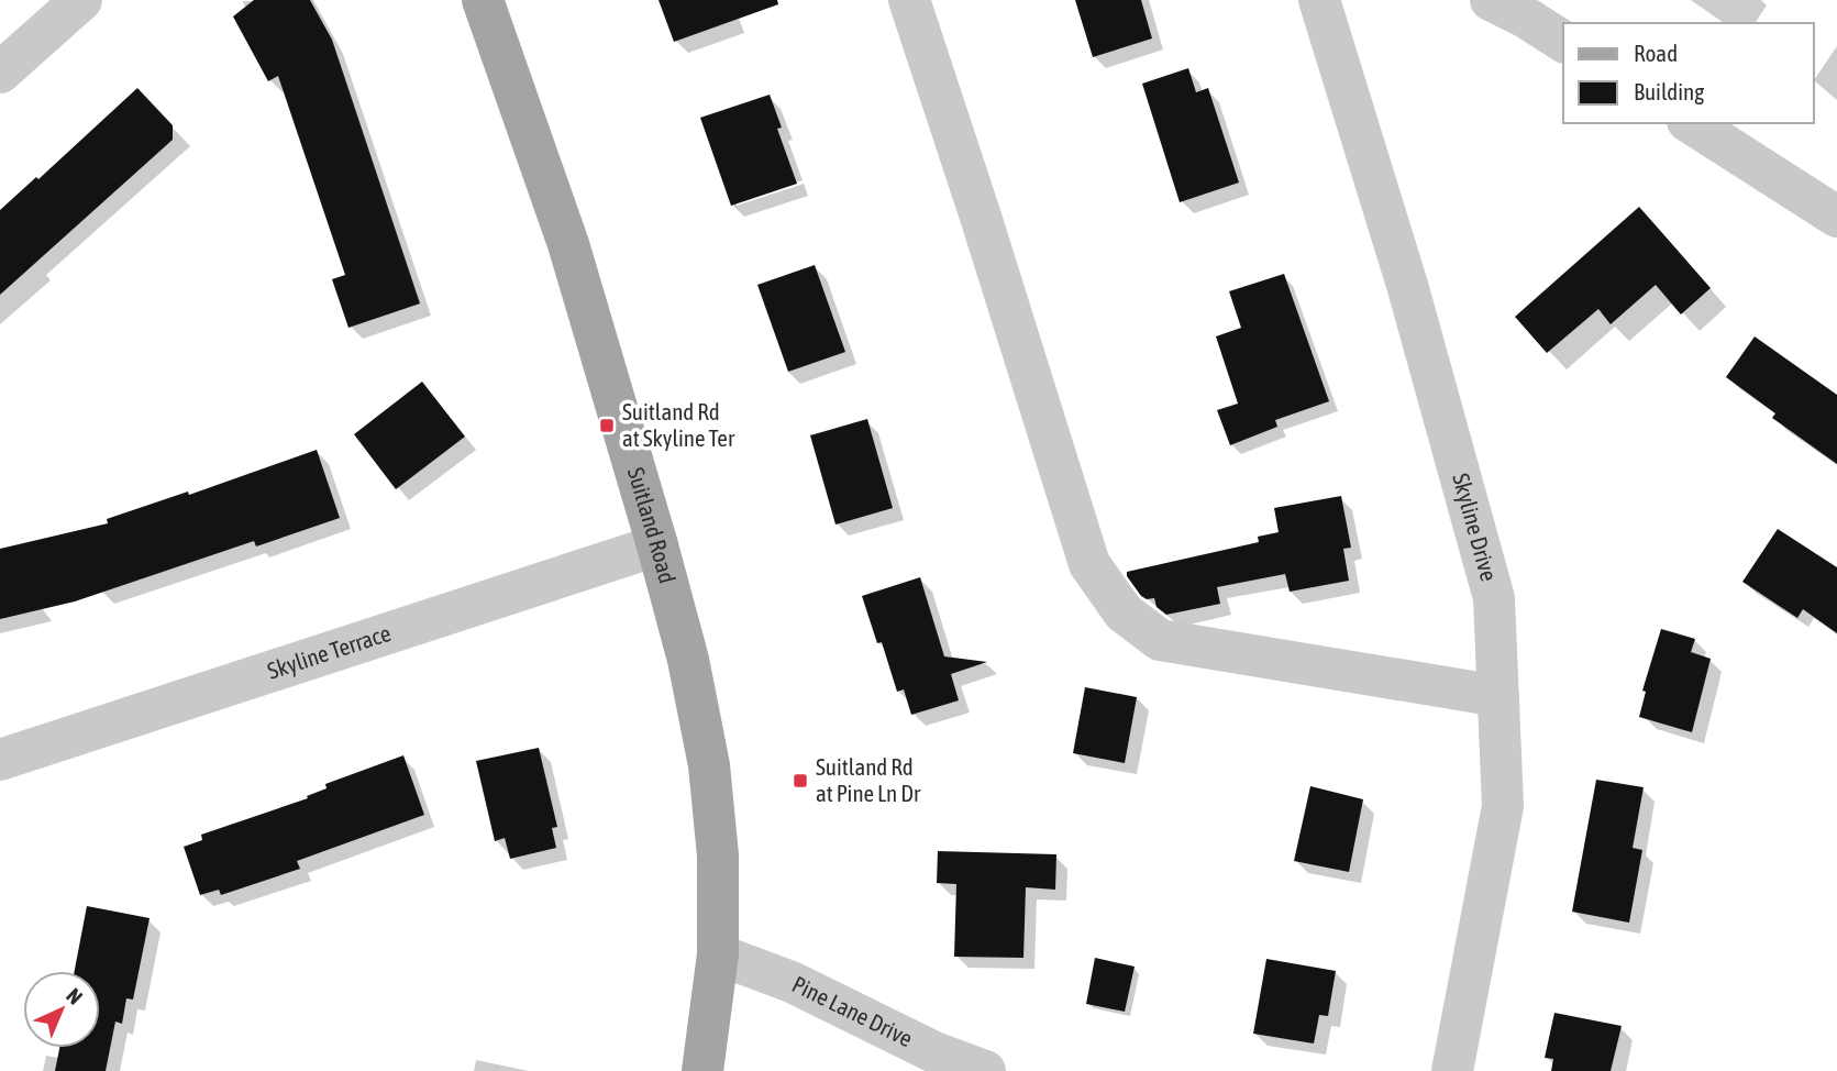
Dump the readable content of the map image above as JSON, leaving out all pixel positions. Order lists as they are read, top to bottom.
{
  "streets": {
    "main road": ["Suitland Road"],
    "street": ["Skyline Drive", "Skyline Terrace", "Pine Lane Drive"]
  },
  "crossings": [
    ["Suitland Road", "Skyline Terrace"],
    ["Suitland Road", "Pine Lane Drive"]
  ],
  "places": {
    "transit": ["Suitland Rd at Skyline Ter", "Suitland Rd at Pine Ln Dr"]
  },
  "legend": ["Road", "Building"],
  "north": "top right"
}
